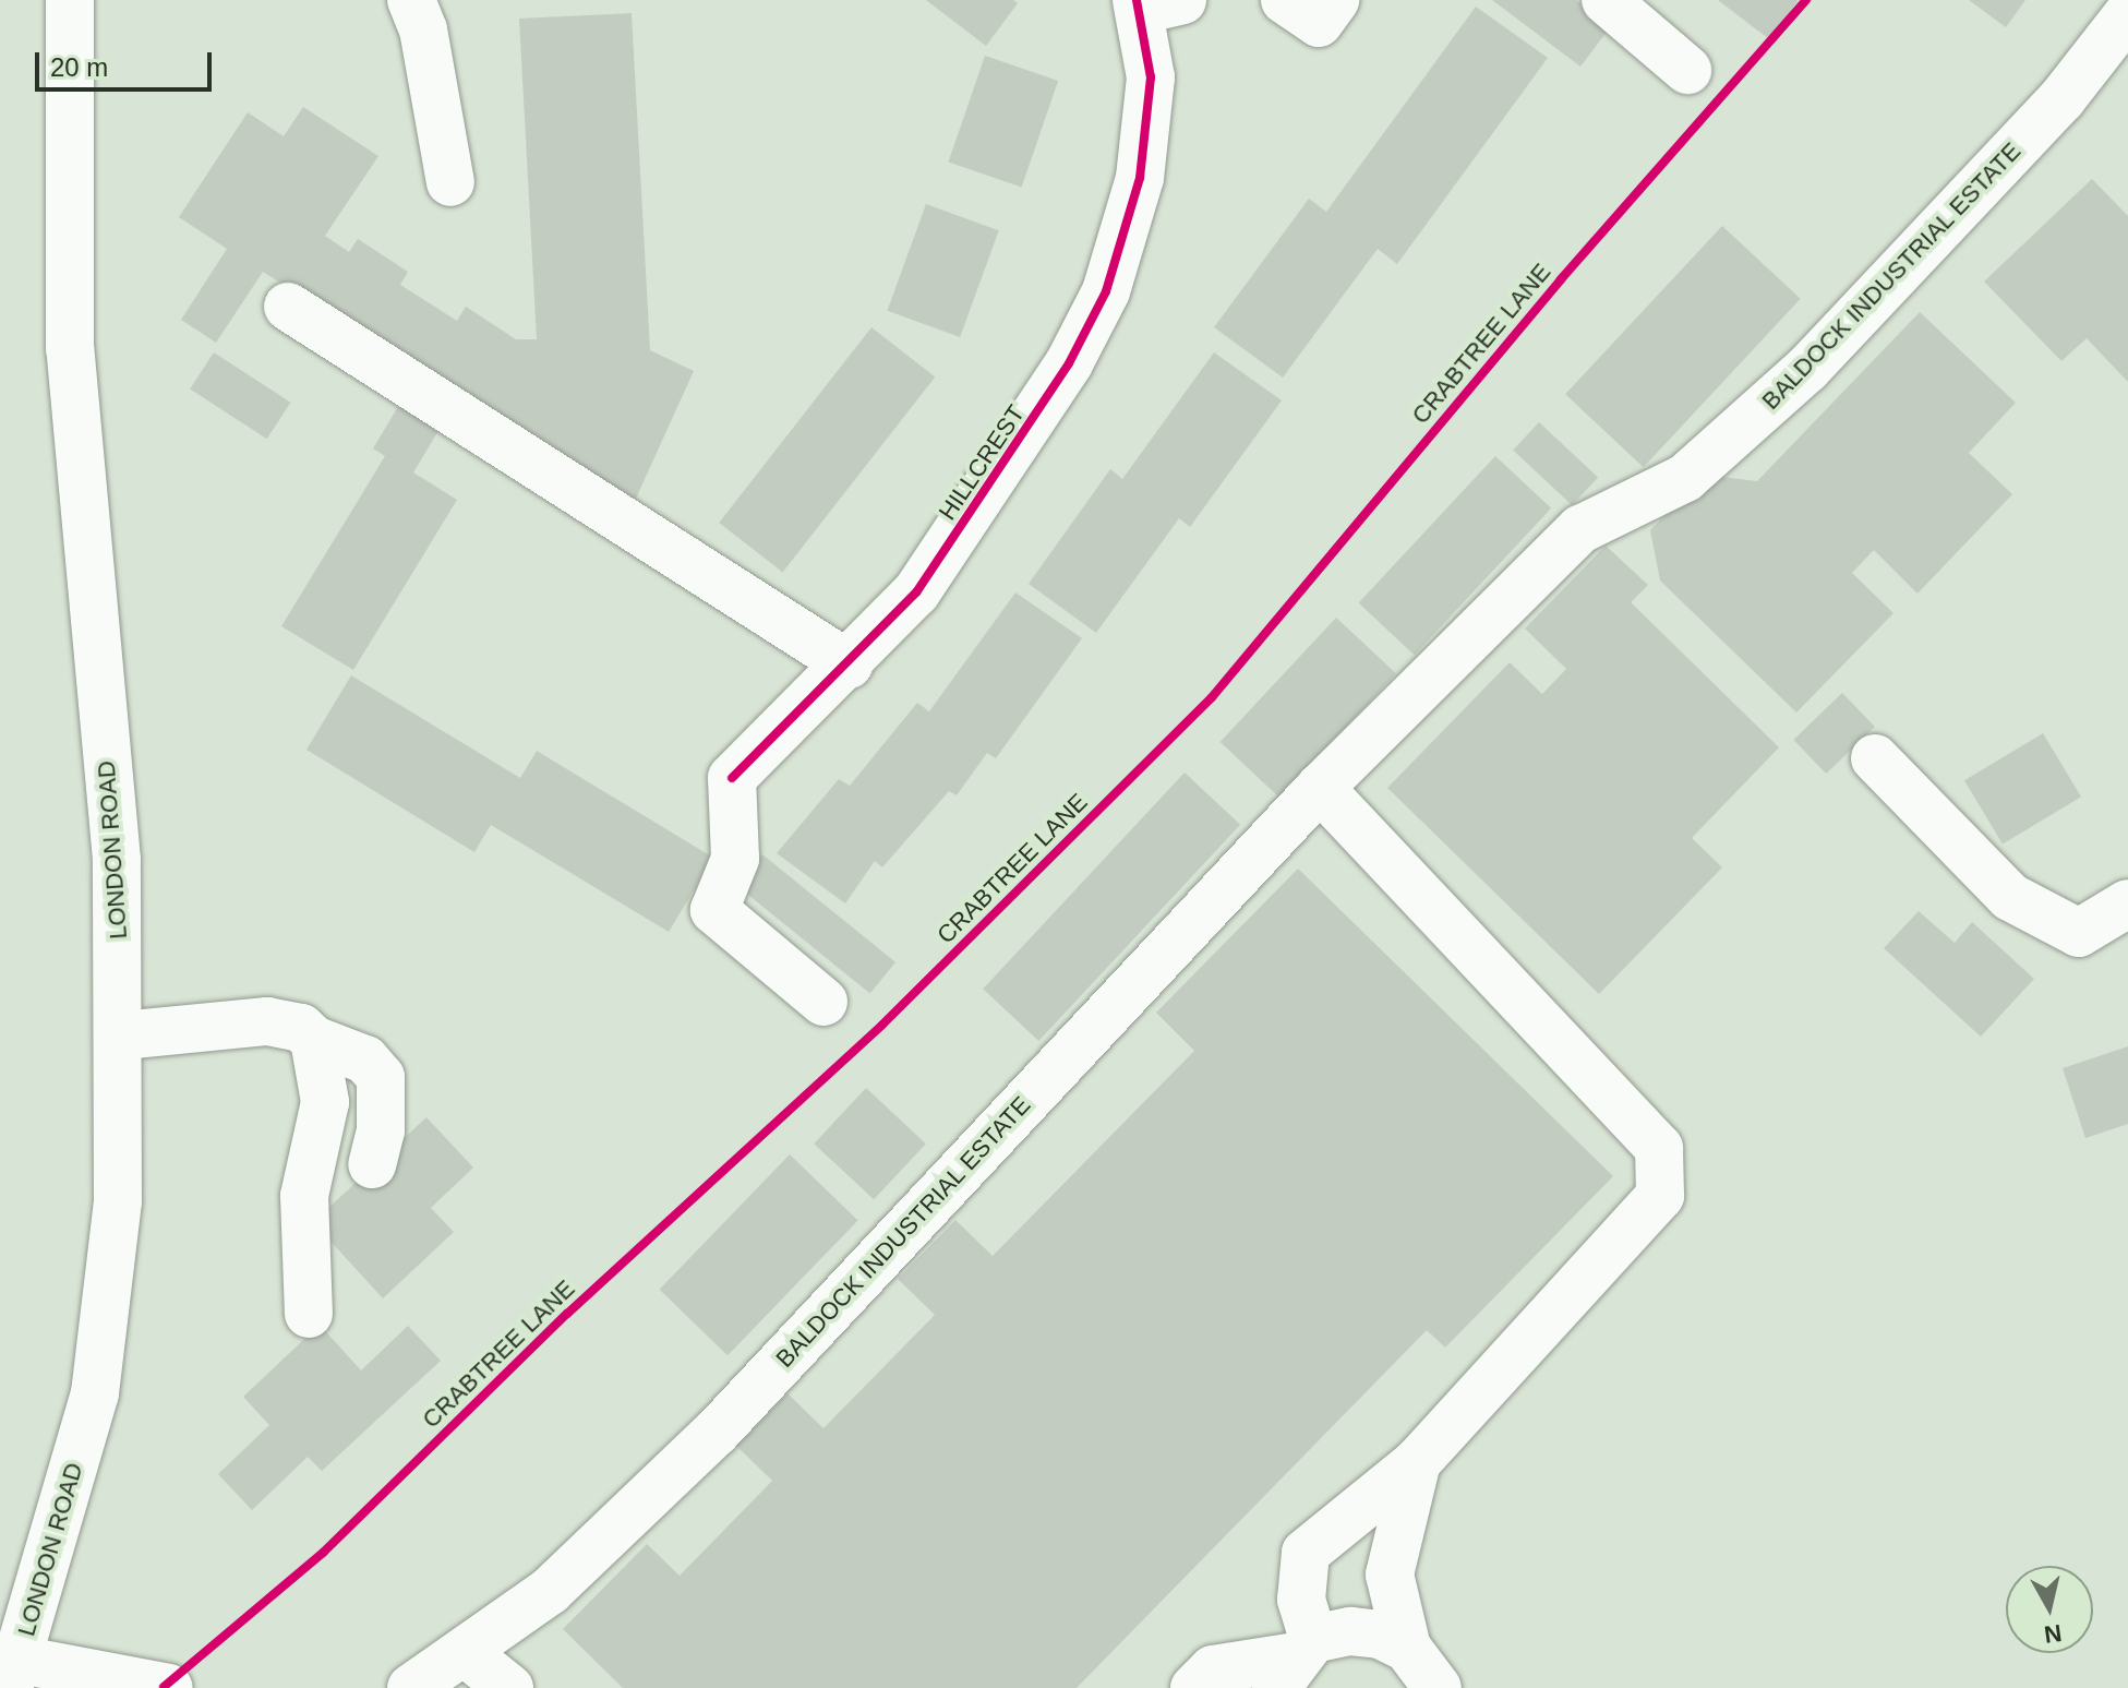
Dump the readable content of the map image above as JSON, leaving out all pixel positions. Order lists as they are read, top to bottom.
{
  "streets": {
    "main road": ["BALDOCK INDUSTRIAL ESTATE", "HILLCREST", "LONDON ROAD"],
    "cycle path": ["CRABTREE LANE"]
  },
  "scale_bar": "20 m",
  "north": "bottom"
}
